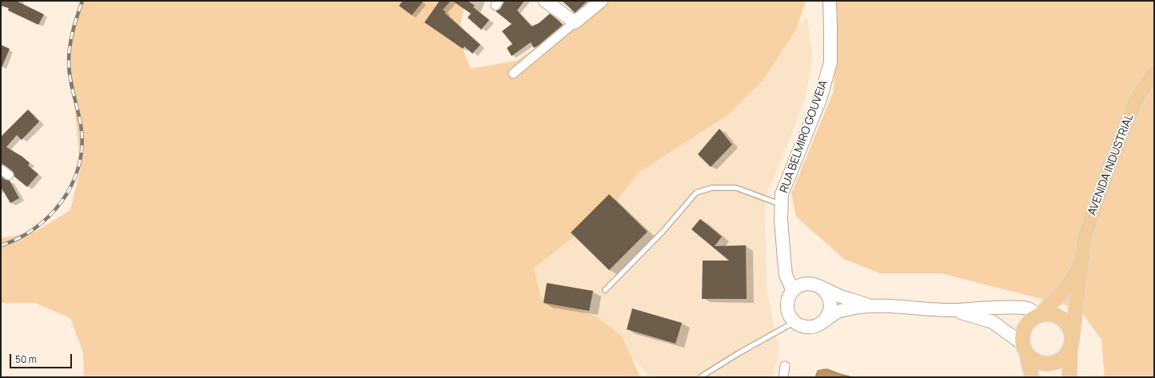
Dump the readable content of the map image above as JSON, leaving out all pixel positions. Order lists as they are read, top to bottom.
{
  "streets": {
    "main road": ["AVENIDA INDUSTRIAL"],
    "street": ["RUA BELMIRO GOUVEIA"]
  },
  "scale_bar": "50 m"
}
